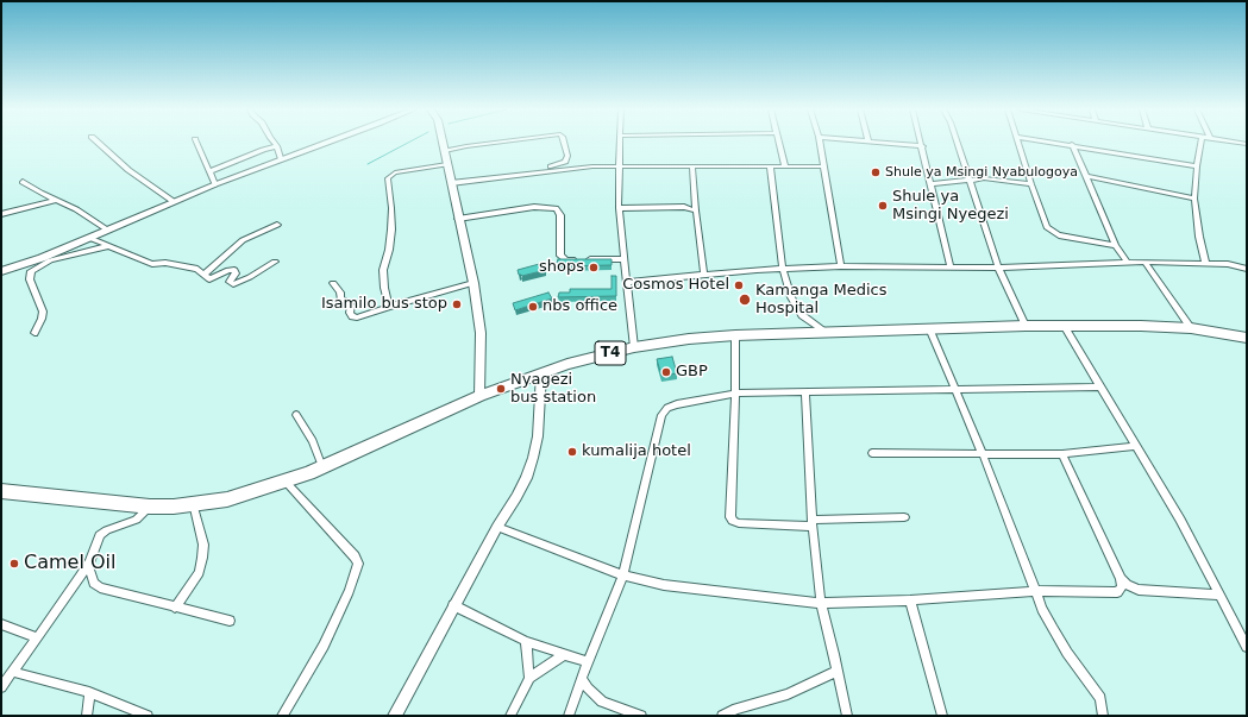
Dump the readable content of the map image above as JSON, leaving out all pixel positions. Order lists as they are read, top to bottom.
{
  "streets": {
    "highway": ["T4"]
  },
  "places": [
    "Shule ya Msingi Nyabulogoya",
    "Shule ya Msingi Nyegezi",
    "shops",
    "Cosmos Hotel",
    "Kamanga Medics Hospital",
    "Isamilo bus stop",
    "nbs office",
    "GBP",
    "Nyagezi bus station",
    "kumalija hotel",
    "Camel Oil"
  ]
}
